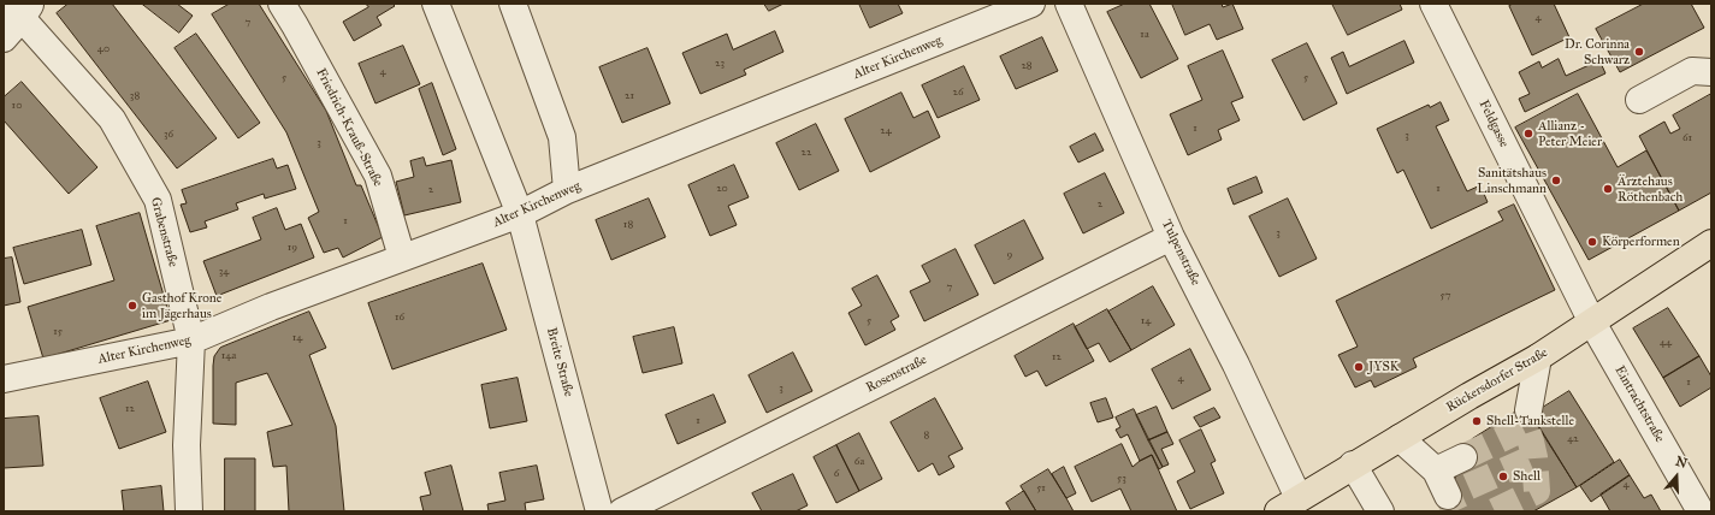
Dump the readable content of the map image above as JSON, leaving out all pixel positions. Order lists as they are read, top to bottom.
{
  "streets": {
    "main road": ["Rückersdorfer Straße"],
    "street": [
      "Alter Kirchenweg",
      "Feldgasse",
      "Friedrich-Krauß-Straße",
      "Grabenstraße",
      "Tulpenstraße",
      "Breite Straße",
      "Rosenstraße",
      "Eintrachtstraße"
    ]
  },
  "crossings": [
    ["Alter Kirchenweg", "Friedrich-Krauß-Straße"],
    ["Alter Kirchenweg", "Grabenstraße"],
    ["Alter Kirchenweg", "Breite Straße"],
    ["Feldgasse", "Rückersdorfer Straße"],
    ["Feldgasse", "Eintrachtstraße"],
    ["Tulpenstraße", "Rosenstraße"],
    ["Tulpenstraße", "Rückersdorfer Straße"],
    ["Rückersdorfer Straße", "Eintrachtstraße"]
  ],
  "places": [
    "Dr. Corinna Schwarz",
    "Allianz - Peter Meier",
    "Sanitätshaus Linschmann",
    "Ärztehaus Röthenbach",
    "Körperformen",
    "Gasthof Krone im Jägerhaus",
    "JYSK",
    "Shell-Tankstelle",
    "Shell"
  ],
  "house_numbers": [
    "4",
    "7",
    "1a",
    "40",
    "23",
    "28",
    "4",
    "5",
    "5",
    "26",
    "38",
    "21",
    "10",
    "1",
    "24",
    "36",
    "3",
    "61",
    "3",
    "22",
    "20",
    "1",
    "2",
    "2",
    "1",
    "18",
    "3",
    "19",
    "9",
    "34",
    "7",
    "57",
    "16",
    "5",
    "14",
    "15",
    "14",
    "44",
    "14a",
    "12",
    "4",
    "1",
    "3",
    "12",
    "1",
    "8",
    "42",
    "6a",
    "6",
    "53",
    "4",
    "51"
  ],
  "north": "top"
}
